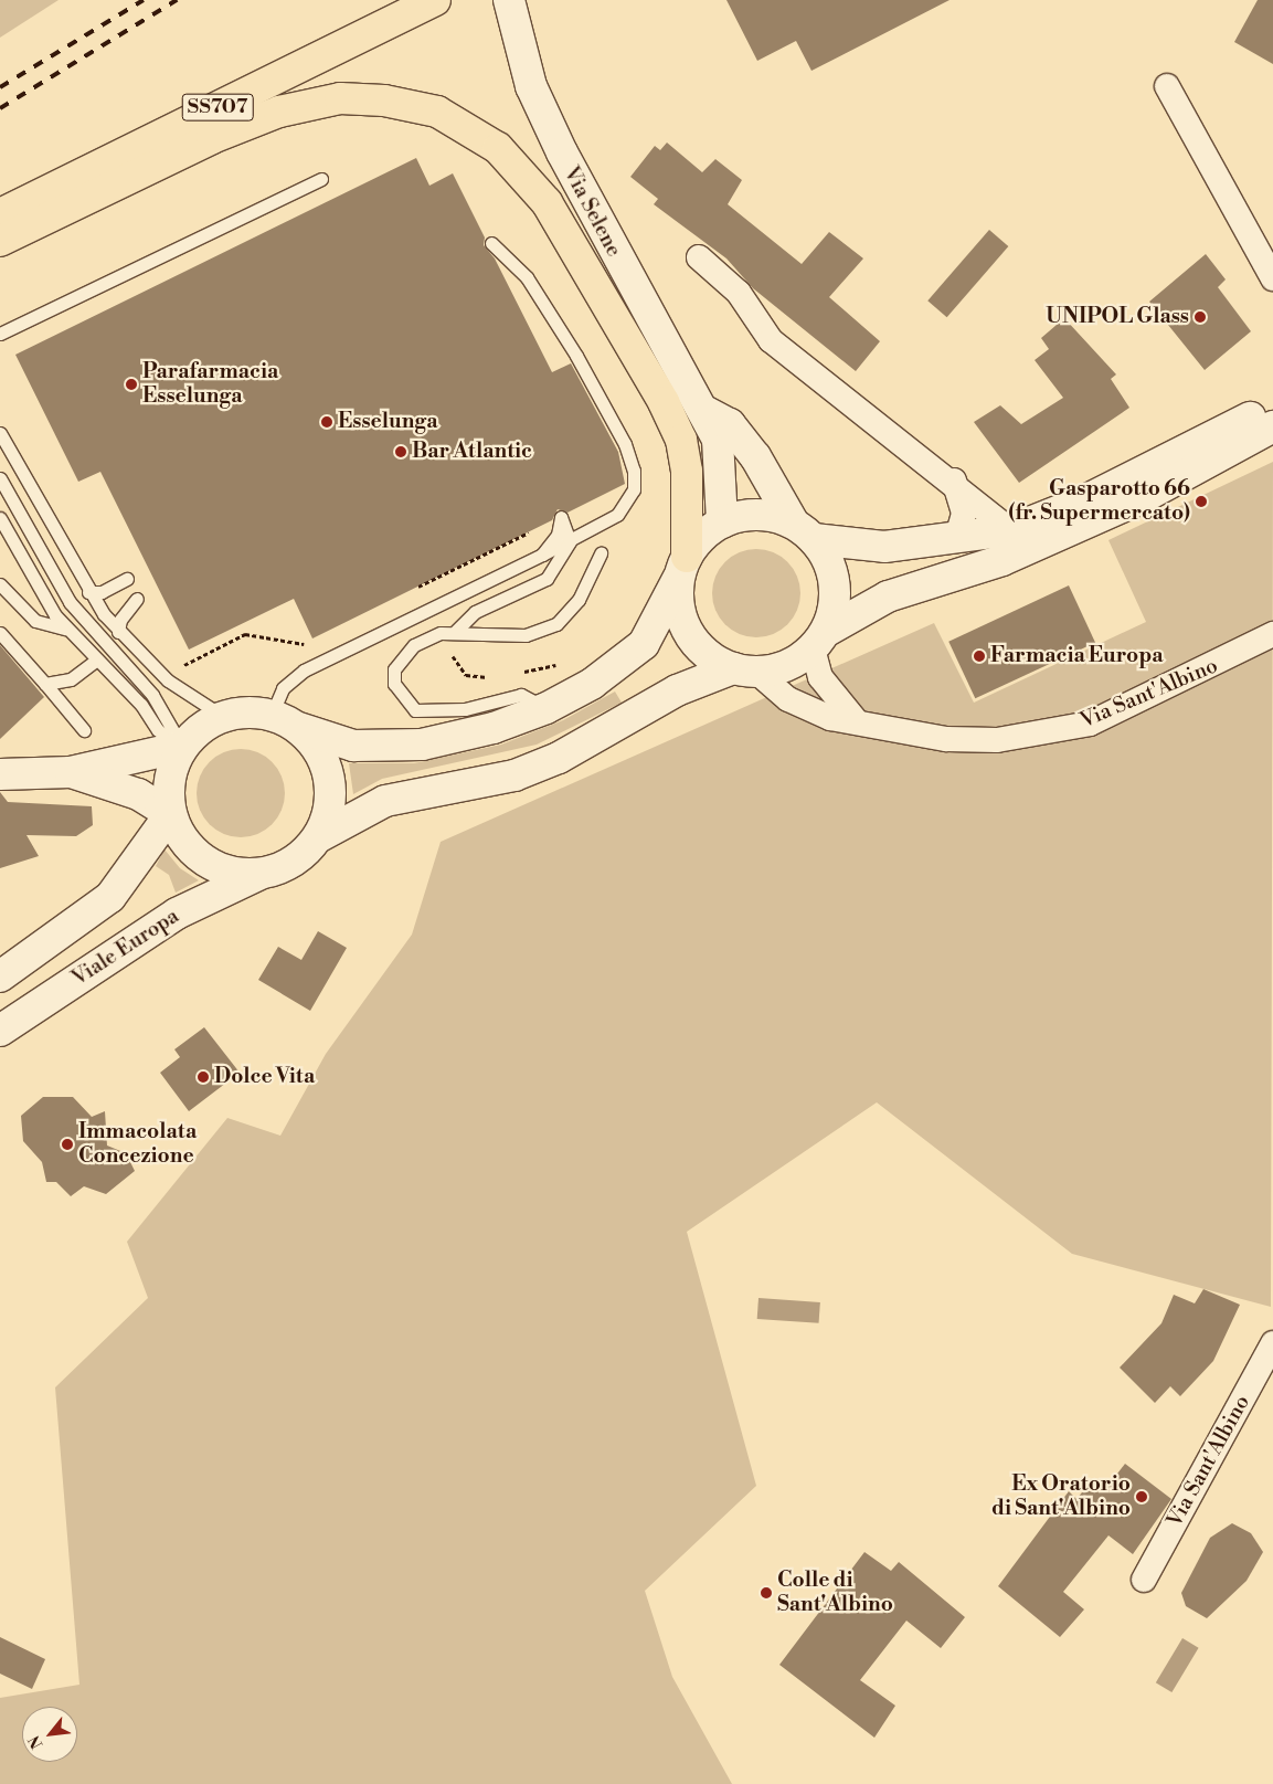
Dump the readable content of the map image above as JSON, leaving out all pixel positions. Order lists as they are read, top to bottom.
{
  "streets": {
    "highway": ["SS707"],
    "main road": ["Via Selene", "Viale Europa"],
    "street": ["Via Sant'Albino"]
  },
  "crossings": [
    ["Via Selene", "Via Sant'Albino"]
  ],
  "places": [
    "UNIPOL Glass",
    "Parafarmacia Esselunga",
    "Esselunga",
    "Bar Atlantic",
    "Gasparotto 66 (fr. Supermercato)",
    "Farmacia Europa",
    "Dolce Vita",
    "Immacolata Concezione",
    "Ex Oratorio di Sant'Albino",
    "Colle di Sant'Albino"
  ],
  "north": "bottom left"
}
